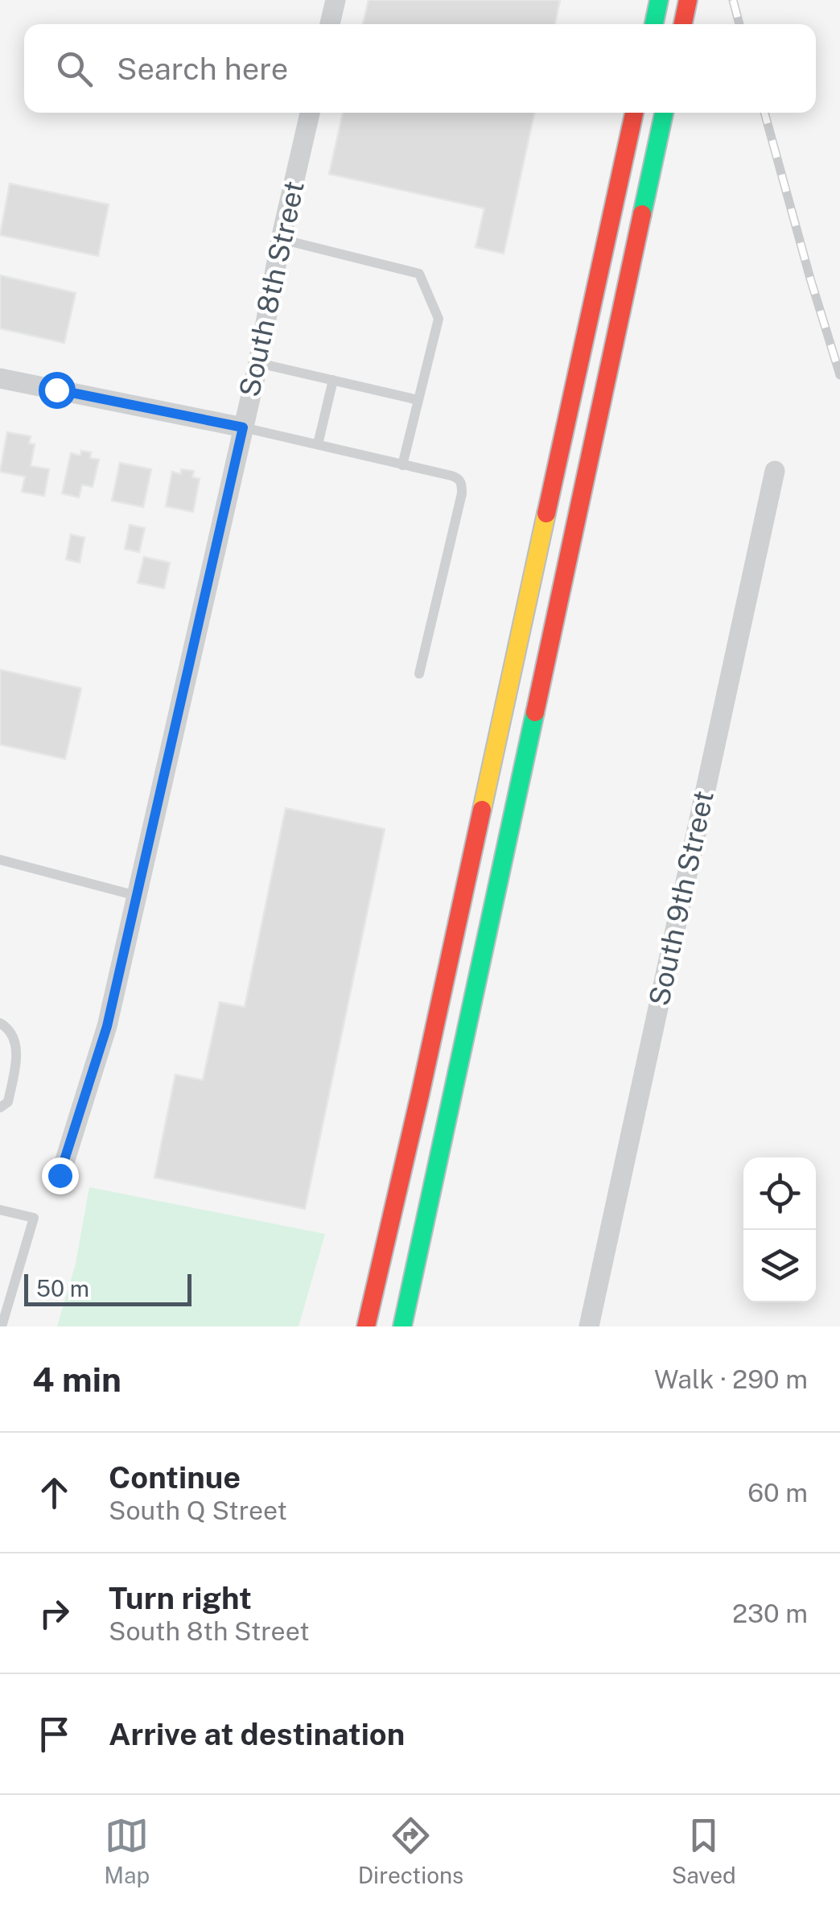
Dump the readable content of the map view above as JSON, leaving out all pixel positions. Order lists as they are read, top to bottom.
{
  "streets": {
    "street": ["South 8th Street", "South 9th Street"]
  },
  "scale_bar": "50 m",
  "page": {
    "search": "Search here",
    "scale": "50 m",
    "heading": ["4 min", "Walk · 290 m"],
    "list": [
      ["Continue", "South Q Street", "60 m"],
      ["Turn right", "South 8th Street", "230 m"],
      "Arrive at destination"
    ],
    "nav": ["Map", "Directions", "Saved"]
  }
}
